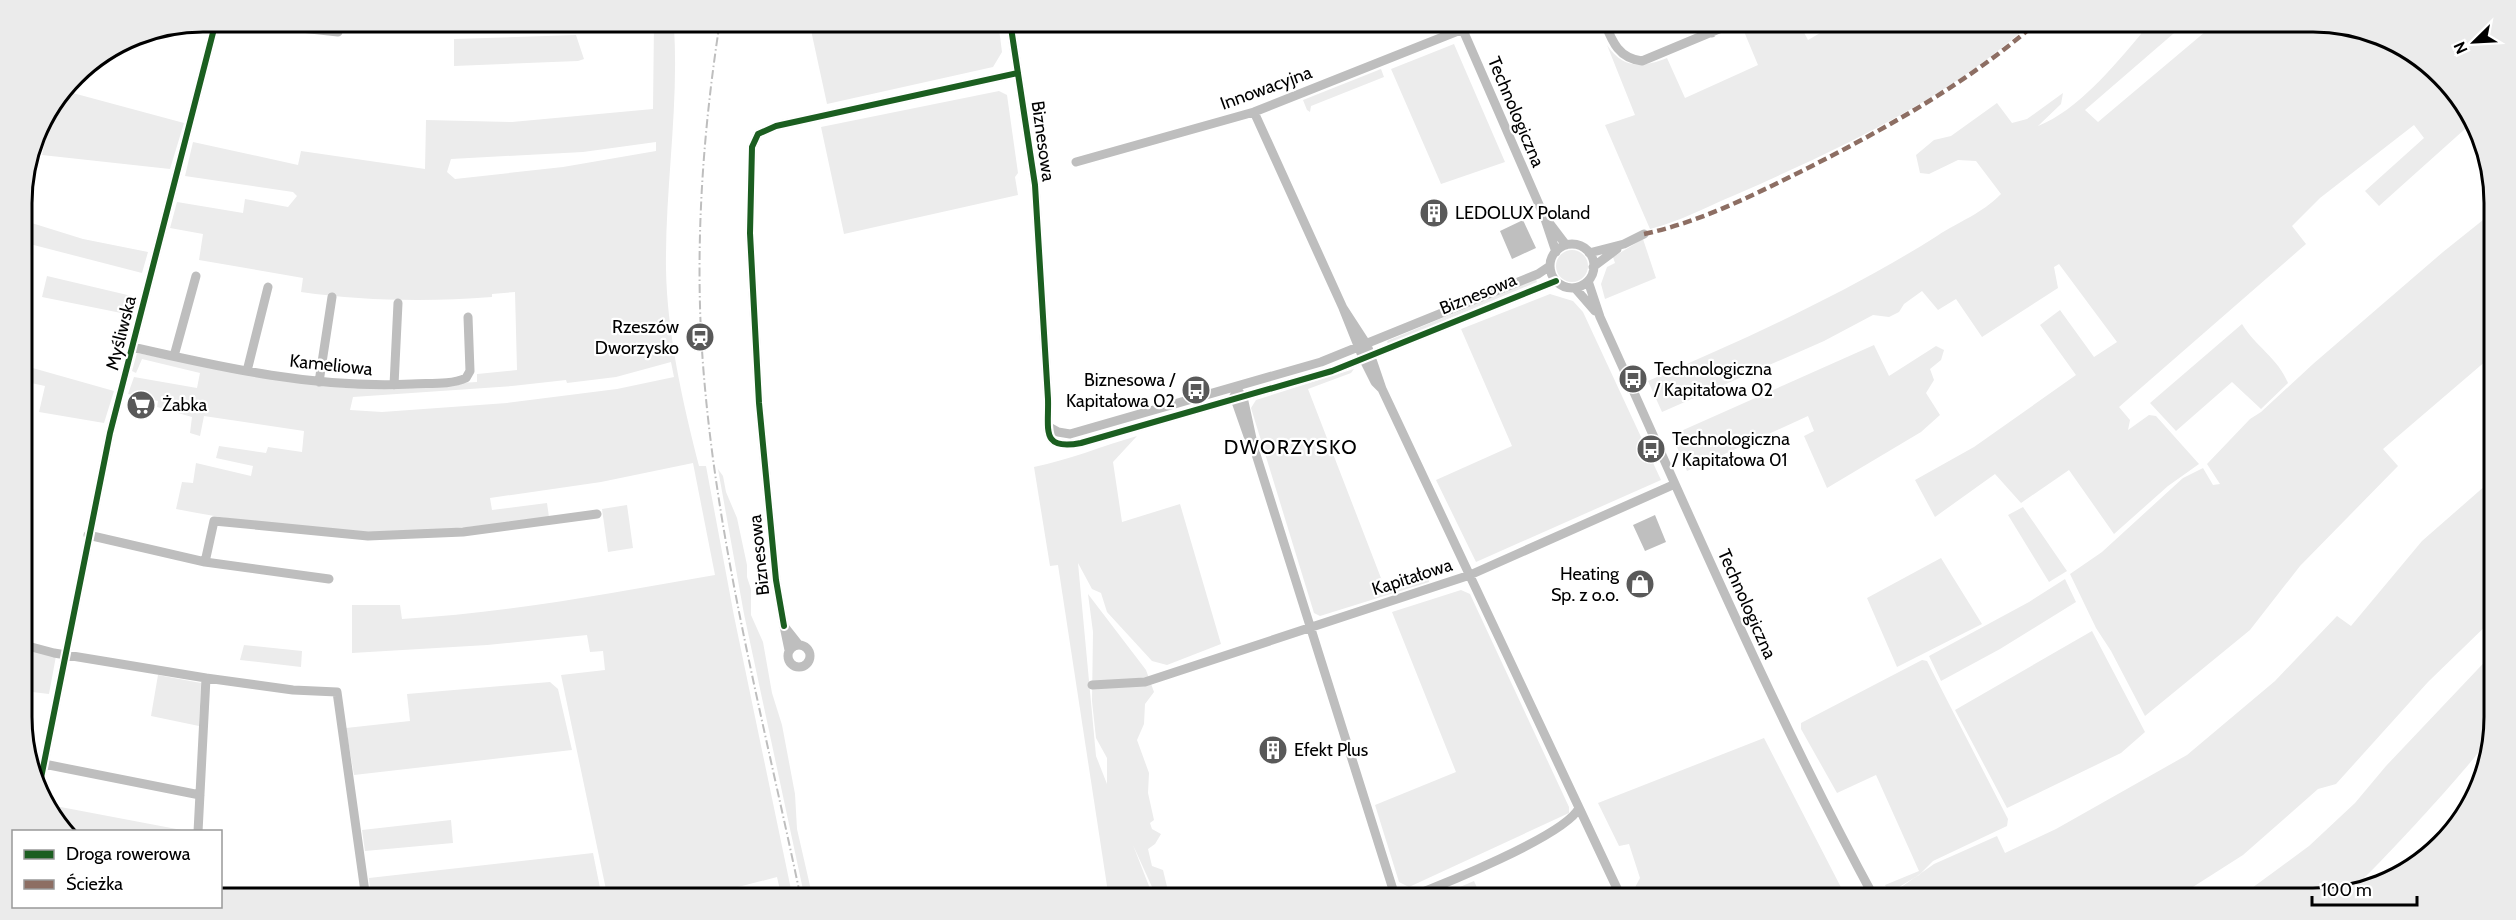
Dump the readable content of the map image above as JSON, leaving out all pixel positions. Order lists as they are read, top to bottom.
{
  "streets": {
    "street": [
      "Innowacyjna",
      "Technologiczna",
      "Biznesowa",
      "Myśliwska",
      "Kameliowa",
      "Kapitałowa"
    ]
  },
  "crossings": [
    ["Technologiczna", "Biznesowa"],
    ["Technologiczna", "Kapitałowa"],
    ["Myśliwska", "Kameliowa"]
  ],
  "districts": ["DWORZYSKO"],
  "places": {
    "building": ["LEDOLUX Poland", "Efekt Plus"],
    "station": ["Rzeszów Dworzysko"],
    "bus stop": ["Technologiczna / Kapitałowa 02", "Biznesowa / Kapitałowa 02", "Technologiczna / Kapitałowa 01"],
    "supermarket": ["Żabka"],
    "shop": ["Heating Sp. z o.o."]
  },
  "legend": ["Droga rowerowa", "Ścieżka"],
  "scale_bar": "100 m",
  "north": "bottom left"
}
